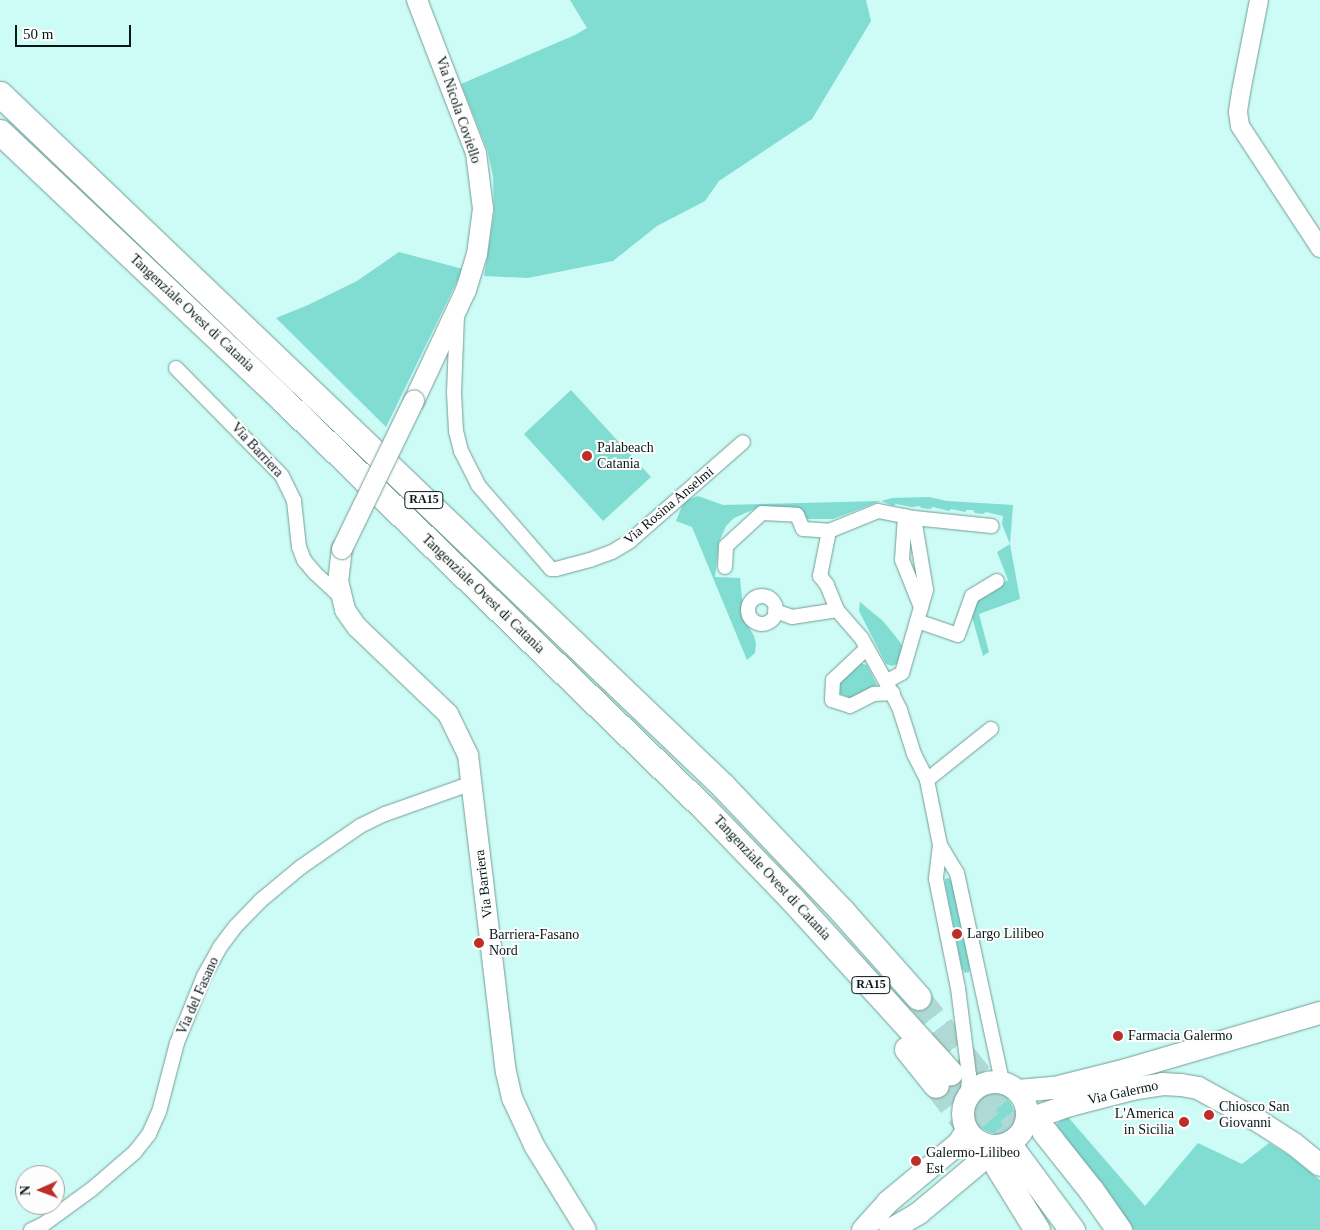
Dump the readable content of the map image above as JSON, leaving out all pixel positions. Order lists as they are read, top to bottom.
{
  "streets": {
    "highway": ["Tangenziale Ovest di Catania", "RA15"],
    "main road": ["Via Nicola Coviello", "Via Barriera", "Via Galermo"],
    "street": ["Via Rosina Anselmi", "Via del Fasano"]
  },
  "crossings": [
    ["Via Nicola Coviello", "Via Barriera"],
    ["Via Nicola Coviello", "Via Rosina Anselmi"],
    ["Via Barriera", "Via Rosina Anselmi"],
    ["Via Barriera", "Via del Fasano"]
  ],
  "places": [
    "Palabeach Catania",
    "Largo Lilibeo",
    "Barriera-Fasano Nord",
    "Farmacia Galermo",
    "Chiosco San Giovanni",
    "L'America in Sicilia",
    "Galermo-Lilibeo Est"
  ],
  "scale_bar": "50 m",
  "north": "left"
}
